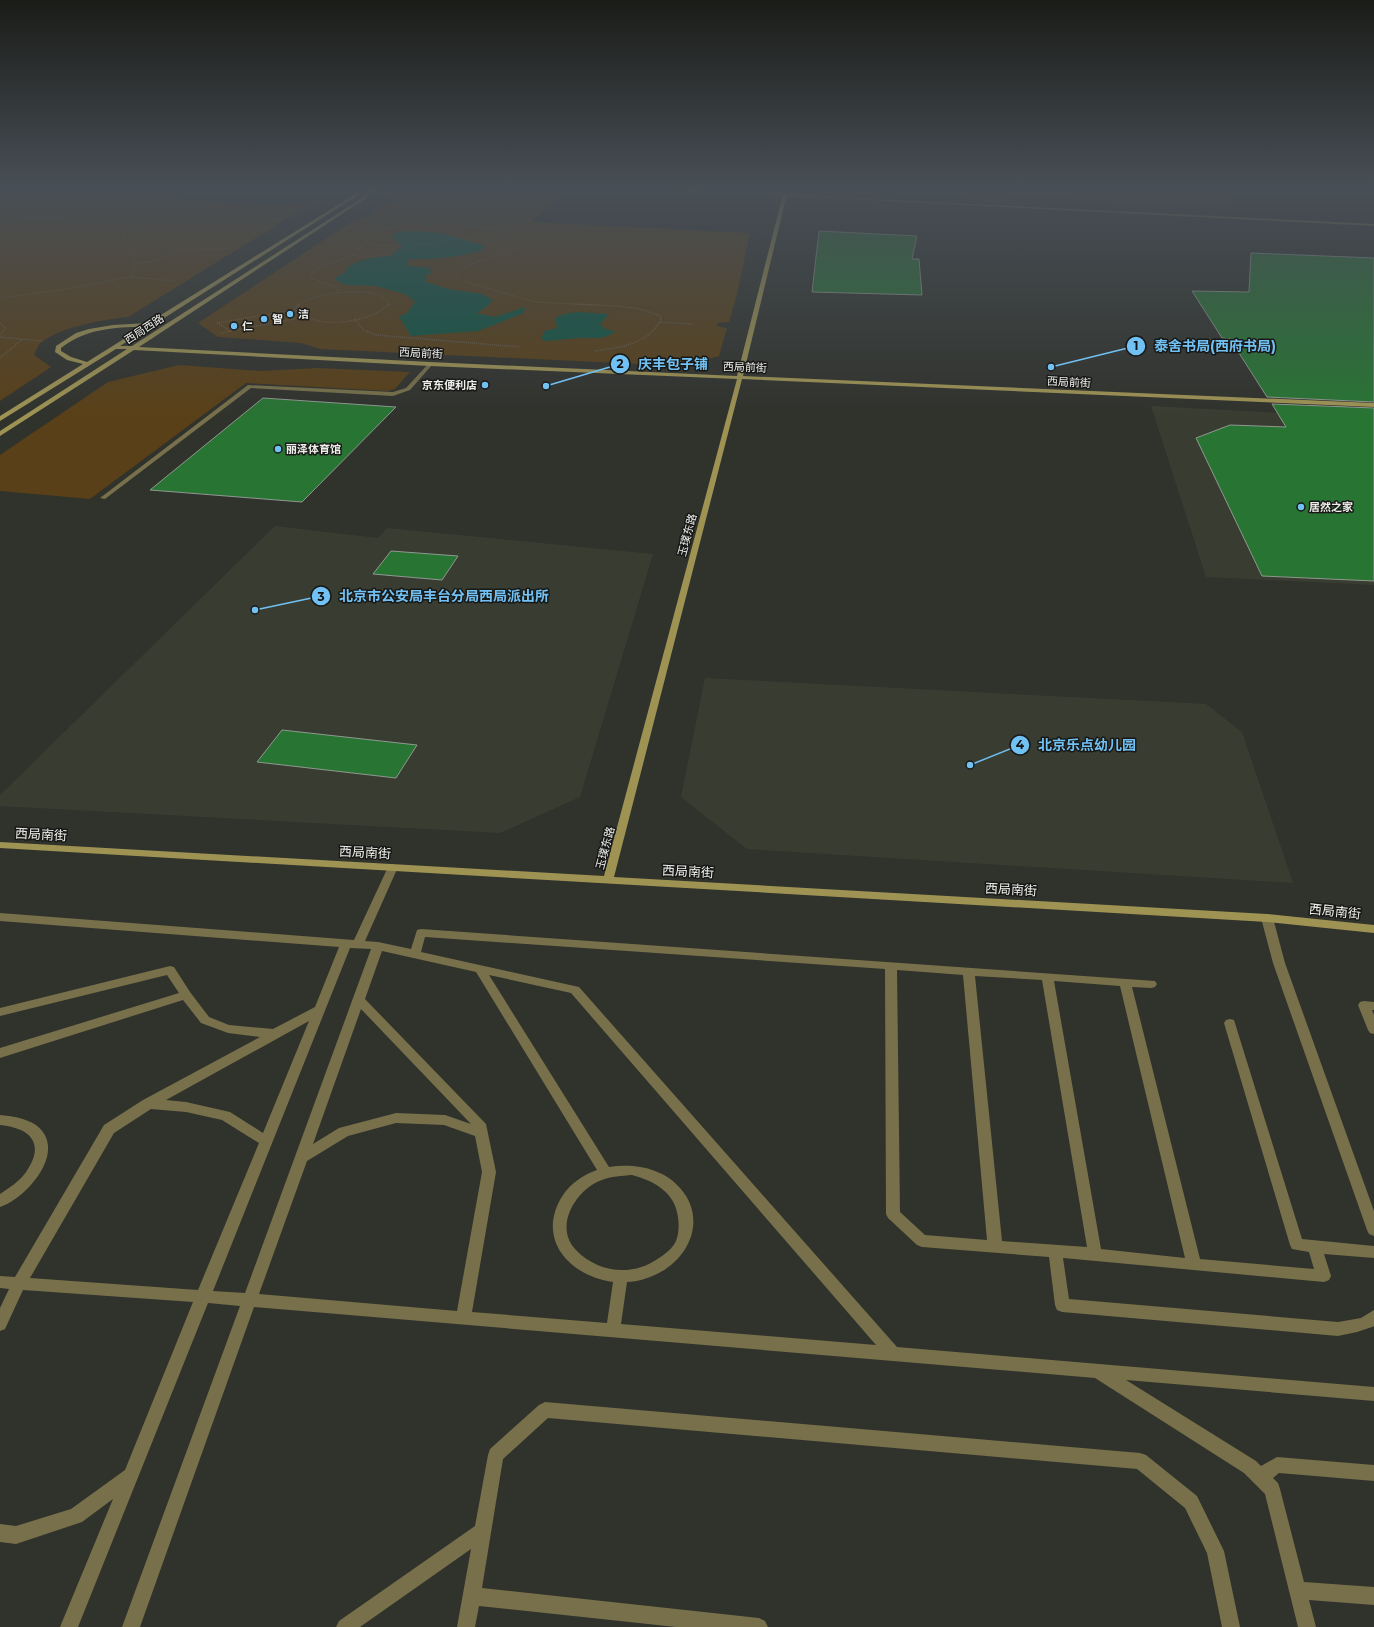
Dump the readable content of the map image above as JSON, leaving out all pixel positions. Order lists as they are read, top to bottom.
{
  "streets": {
    "street": [
      "西局西路",
      "西局前街",
      "玉璞东路",
      "西局南街"
    ]
  },
  "crossings": [
    ["西局西路", "西局前街"],
    ["西局前街", "玉璞东路"],
    ["玉璞东路", "西局南街"]
  ],
  "places": [
    "洁",
    "智",
    "仁",
    "泰舍书局(西府书局)",
    "京东便利店",
    "庆丰包子铺",
    "丽泽体育馆",
    "居然之家",
    "北京市公安局丰台分局西局派出所",
    "北京乐点幼儿园"
  ]
}
